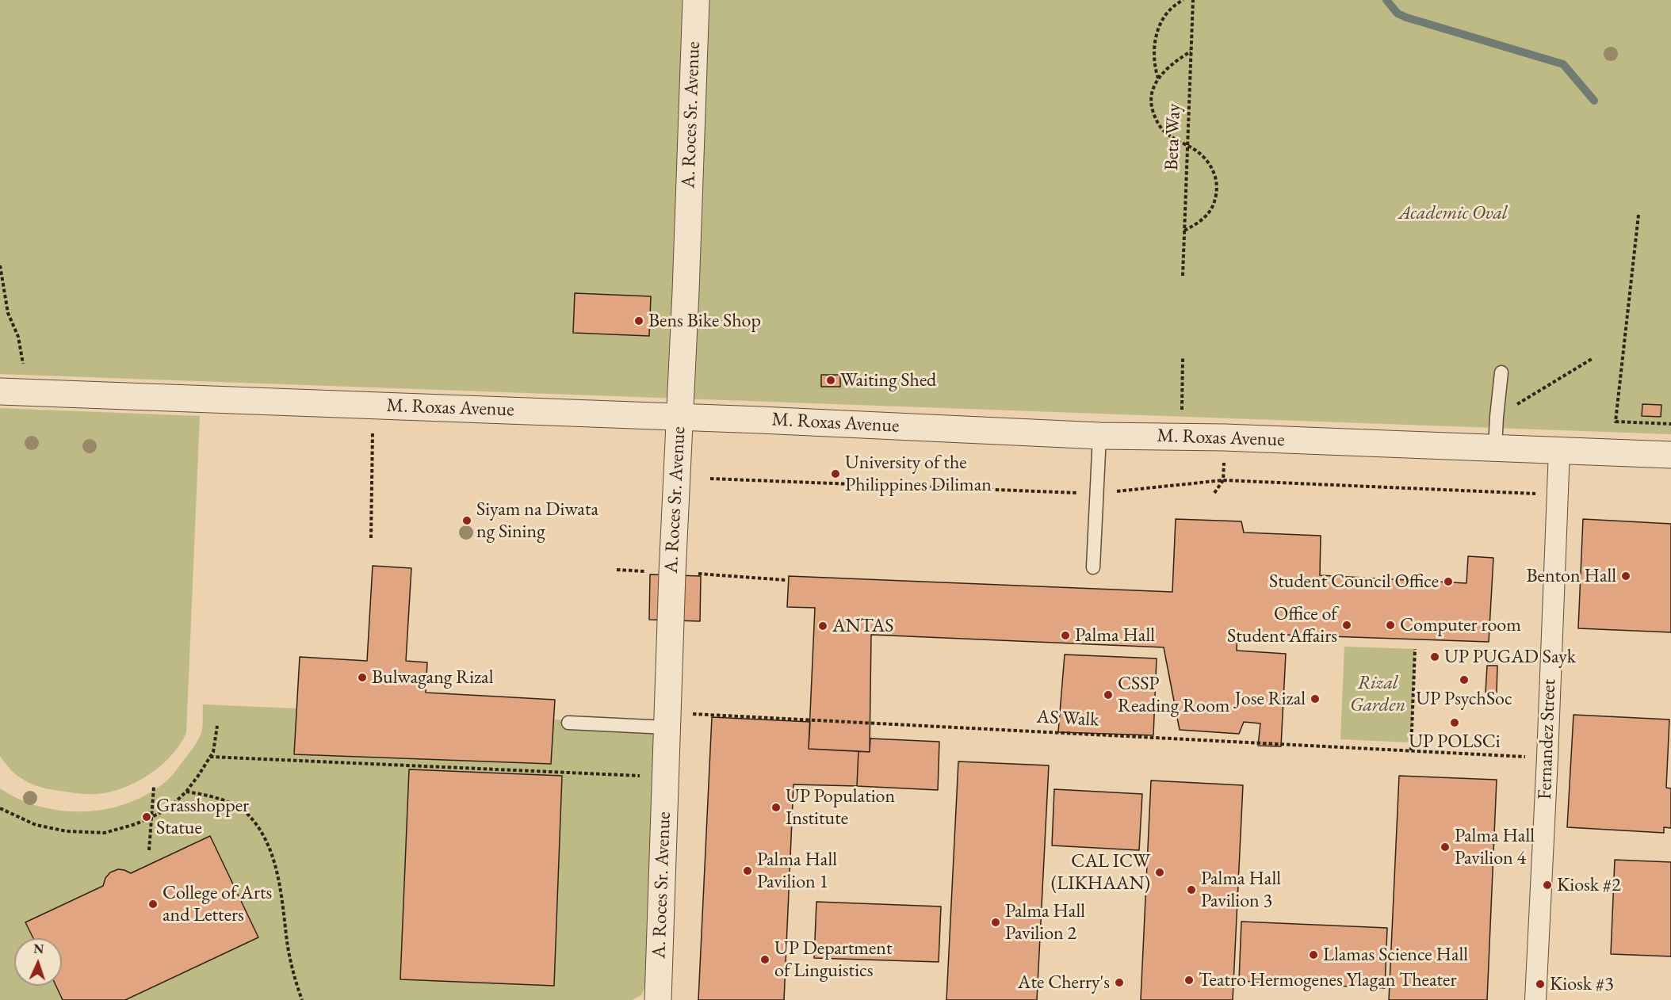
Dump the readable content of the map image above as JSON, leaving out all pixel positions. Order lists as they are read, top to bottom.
{
  "streets": {
    "street": ["A. Roces Sr. Avenue", "M. Roxas Avenue", "Fernandez Street"],
    "path": ["Beta Way", "AS Walk"]
  },
  "crossings": [
    ["A. Roces Sr. Avenue", "M. Roxas Avenue"],
    ["M. Roxas Avenue", "Fernandez Street"],
    ["AS Walk", "Fernandez Street"]
  ],
  "parks": ["Academic Oval", "Rizal Garden"],
  "places": [
    "Bens Bike Shop",
    "Waiting Shed",
    "University of the Philippines Diliman",
    "Siyam na Diwata ng Sining",
    "Benton Hall",
    "Student Council Office",
    "Office of Student Affairs",
    "Computer room",
    "ANTAS",
    "Palma Hall",
    "UP PUGAD Sayk",
    "Bulwagang Rizal",
    "UP PsychSoc",
    "CSSP Reading Room",
    "Jose Rizal",
    "UP POLSCi",
    "UP Population Institute",
    "Grasshopper Statue",
    "Palma Hall Pavilion 4",
    "Palma Hall Pavilion 1",
    "CAL ICW (LIKHAAN)",
    "Kiosk #2",
    "Palma Hall Pavilion 3",
    "College of Arts and Letters",
    "Palma Hall Pavilion 2",
    "Llamas Science Hall",
    "UP Department of Linguistics",
    "Teatro Hermogenes Ylagan Theater",
    "Ate Cherry's",
    "Kiosk #3"
  ],
  "north": "top"
}
